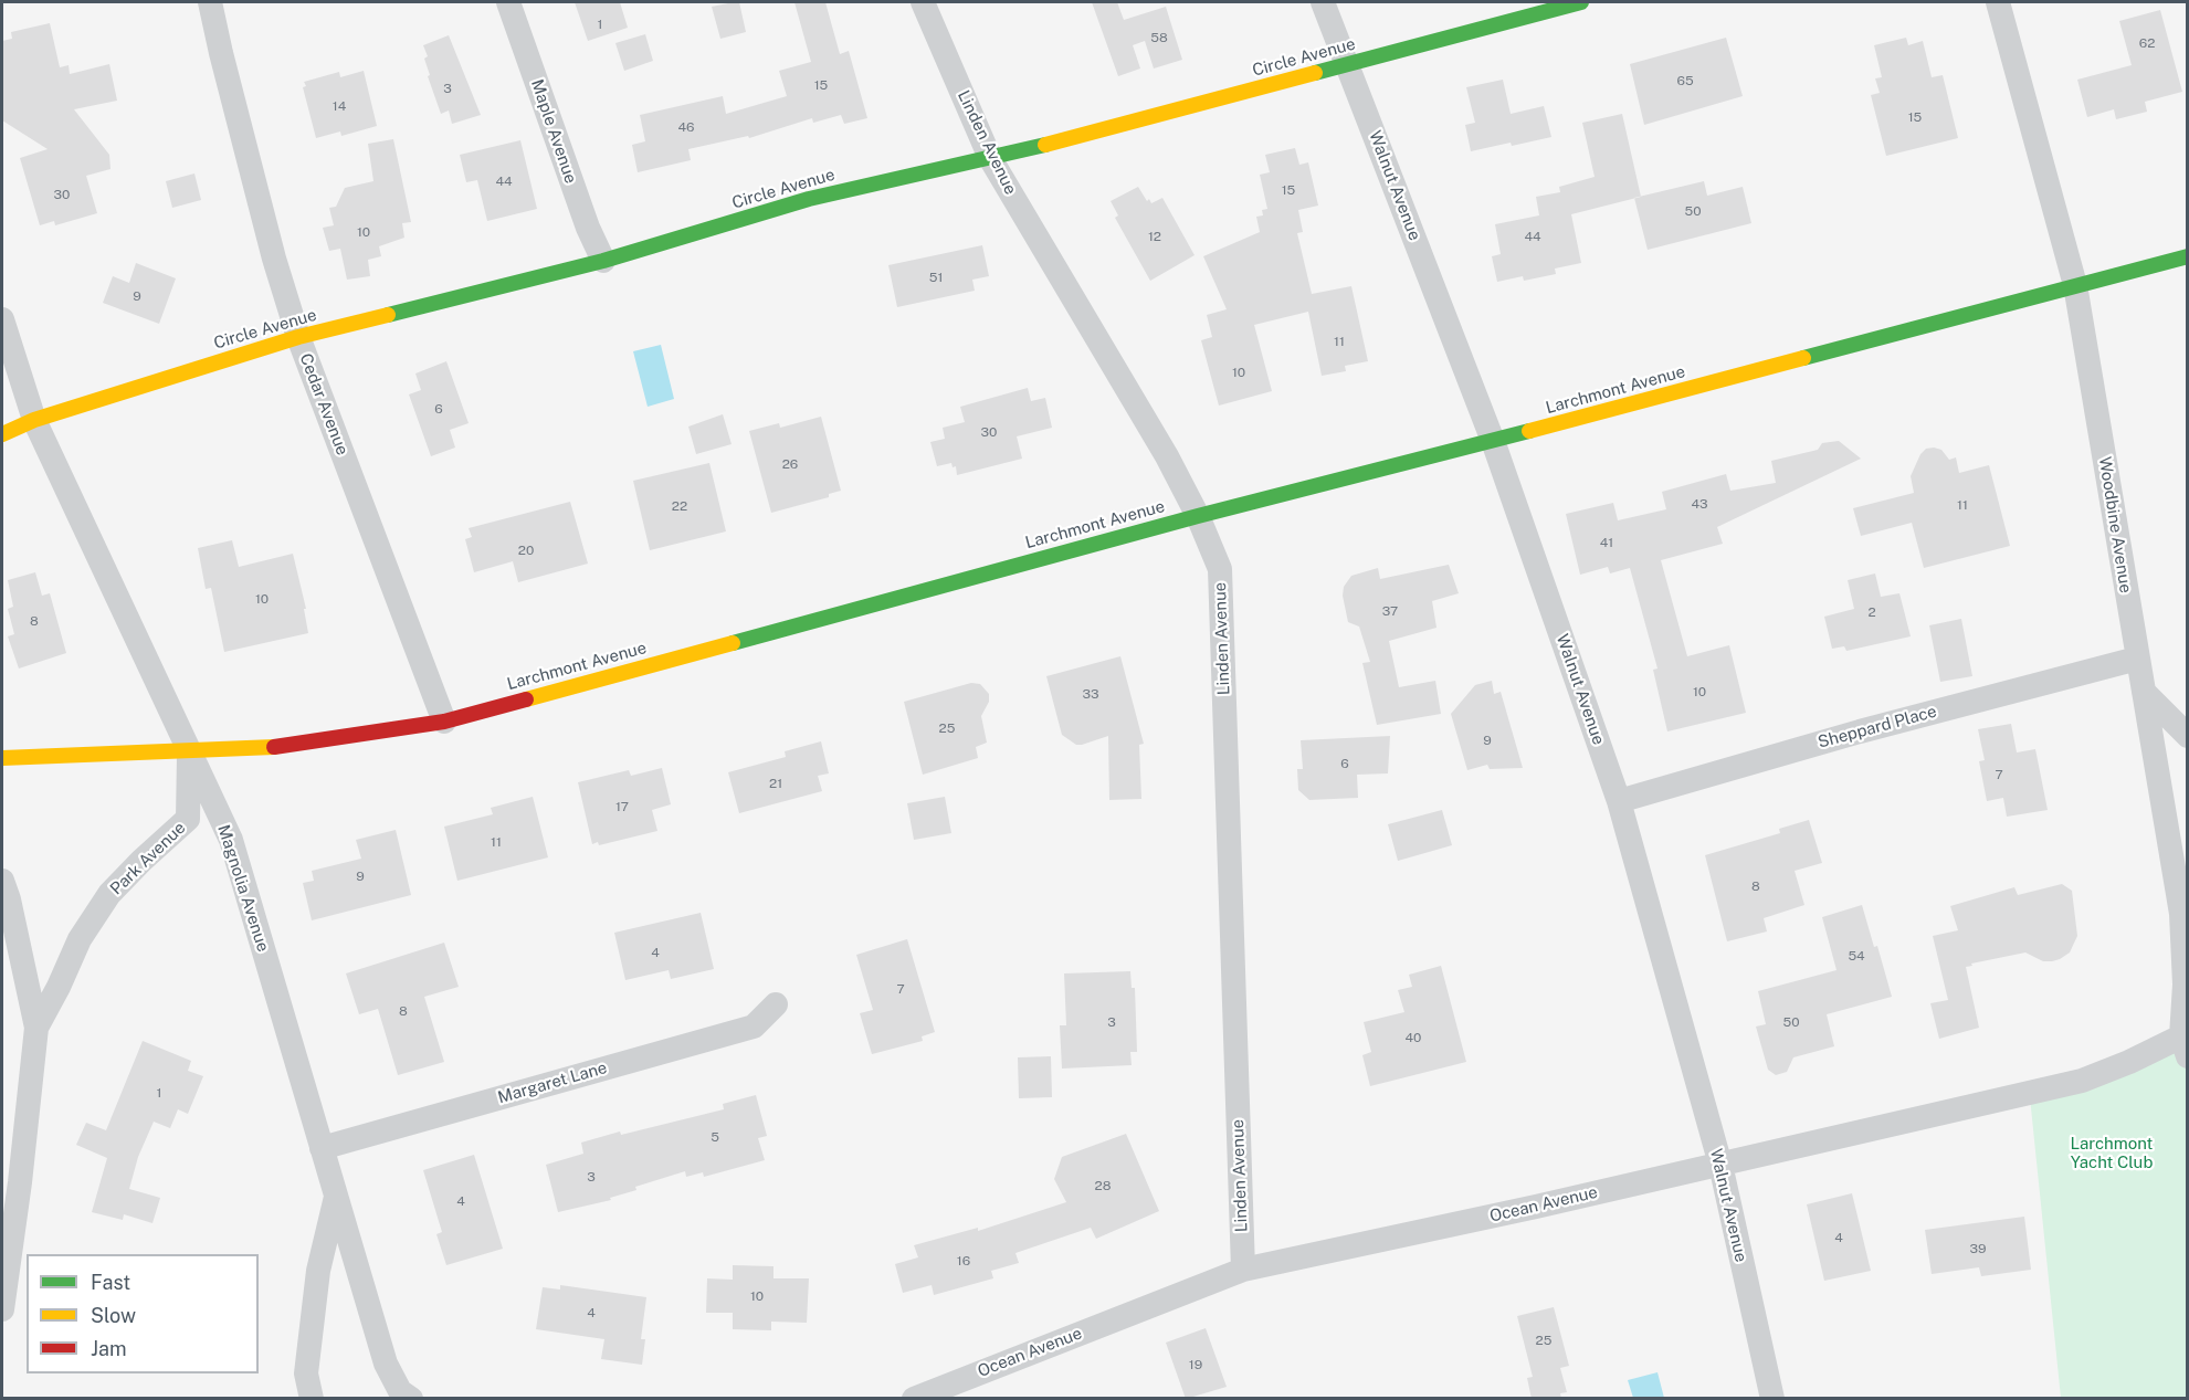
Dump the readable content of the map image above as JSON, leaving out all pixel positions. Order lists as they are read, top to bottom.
{
  "streets": {
    "street": [
      "Circle Avenue",
      "Maple Avenue",
      "Linden Avenue",
      "Walnut Avenue",
      "Larchmont Avenue",
      "Cedar Avenue",
      "Woodbine Avenue",
      "Sheppard Place",
      "Park Avenue",
      "Magnolia Avenue",
      "Margaret Lane",
      "Ocean Avenue"
    ]
  },
  "crossings": [
    ["Circle Avenue", "Maple Avenue"],
    ["Circle Avenue", "Linden Avenue"],
    ["Circle Avenue", "Walnut Avenue"],
    ["Circle Avenue", "Cedar Avenue"],
    ["Circle Avenue", "Magnolia Avenue"],
    ["Linden Avenue", "Larchmont Avenue"],
    ["Linden Avenue", "Ocean Avenue"],
    ["Walnut Avenue", "Larchmont Avenue"],
    ["Walnut Avenue", "Sheppard Place"],
    ["Walnut Avenue", "Ocean Avenue"],
    ["Larchmont Avenue", "Cedar Avenue"],
    ["Larchmont Avenue", "Woodbine Avenue"],
    ["Larchmont Avenue", "Park Avenue"],
    ["Larchmont Avenue", "Magnolia Avenue"],
    ["Woodbine Avenue", "Sheppard Place"],
    ["Woodbine Avenue", "Ocean Avenue"],
    ["Park Avenue", "Magnolia Avenue"],
    ["Magnolia Avenue", "Margaret Lane"]
  ],
  "parks": ["Larchmont Yacht Club"],
  "house_numbers": [
    "1",
    "58",
    "62",
    "65",
    "15",
    "3",
    "14",
    "15",
    "46",
    "44",
    "15",
    "30",
    "50",
    "10",
    "12",
    "44",
    "51",
    "9",
    "11",
    "10",
    "6",
    "30",
    "26",
    "43",
    "11",
    "22",
    "41",
    "20",
    "10",
    "37",
    "2",
    "8",
    "10",
    "33",
    "25",
    "9",
    "6",
    "7",
    "21",
    "17",
    "11",
    "9",
    "8",
    "4",
    "54",
    "7",
    "8",
    "3",
    "50",
    "40",
    "1",
    "5",
    "3",
    "28",
    "4",
    "4",
    "39",
    "16",
    "10",
    "4",
    "25",
    "19"
  ],
  "legend": ["Fast", "Slow", "Jam"]
}
